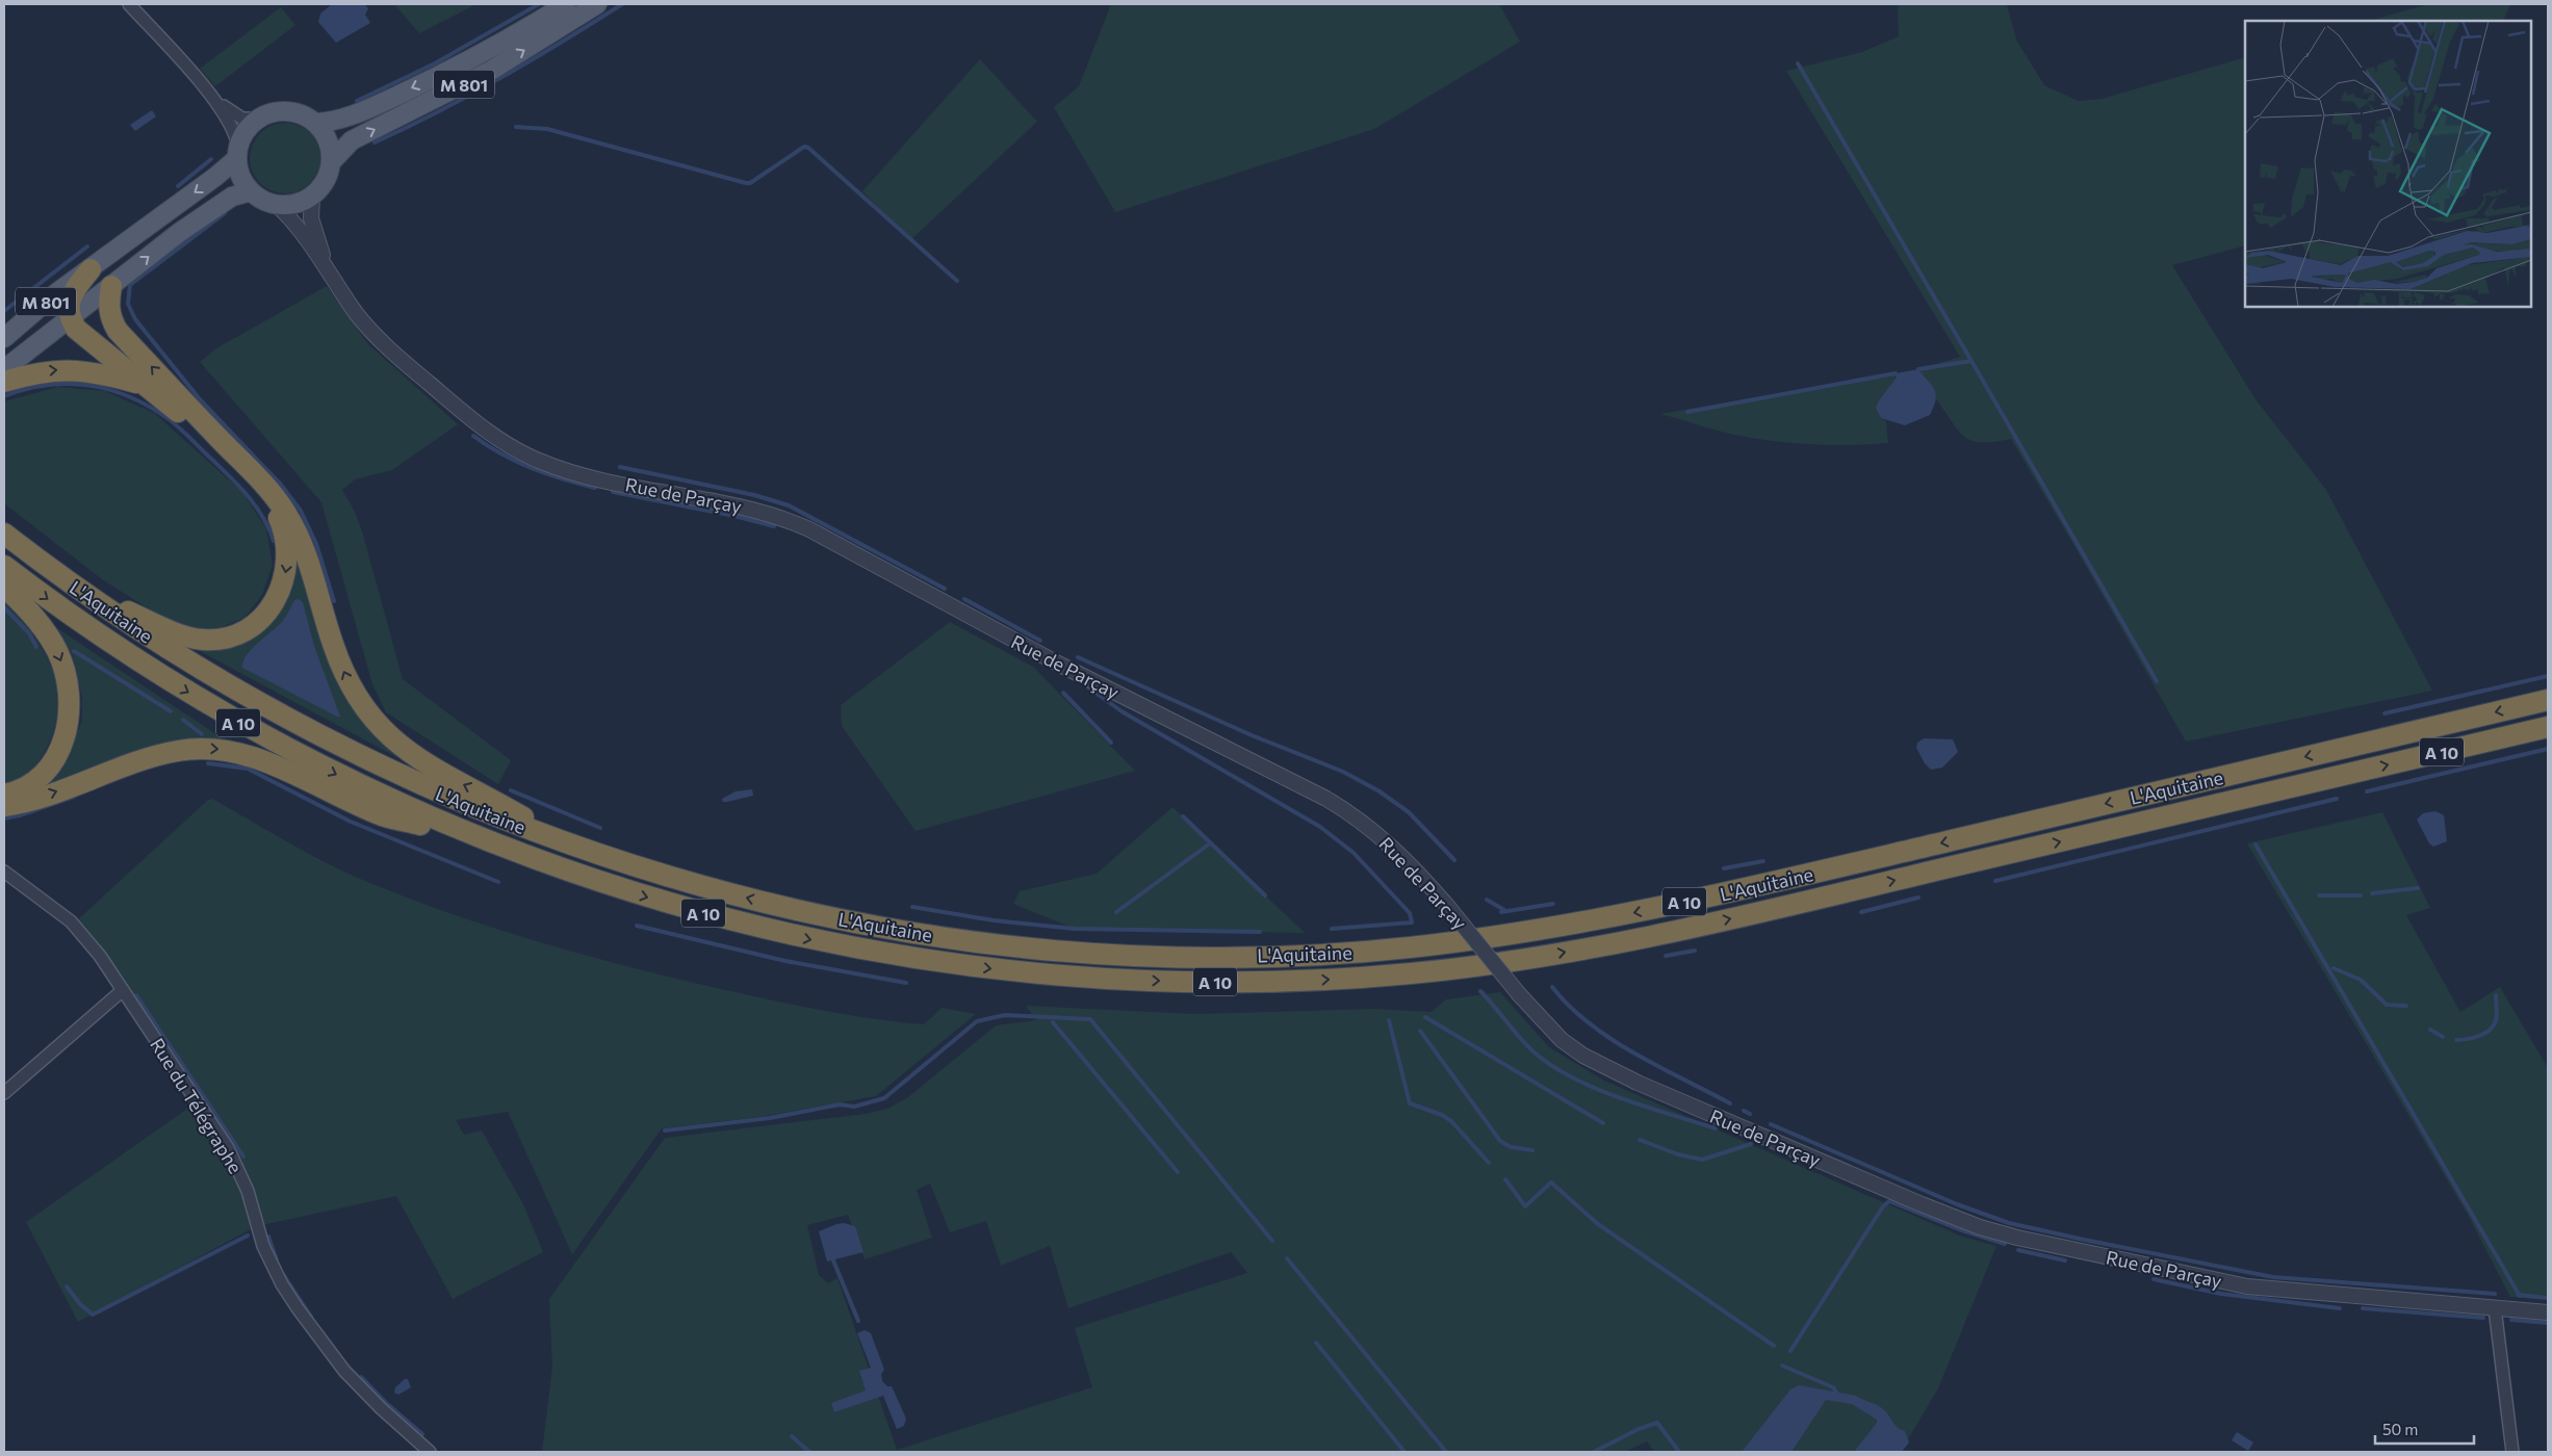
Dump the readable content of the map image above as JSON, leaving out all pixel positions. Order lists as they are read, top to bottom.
{
  "streets": {
    "highway": ["L'Aquitaine", "A 10"],
    "main road": ["M 801"],
    "street": ["Rue de Parçay", "Rue du Télégraphe"]
  },
  "crossings": [
    ["M 801", "Rue de Parçay"]
  ],
  "scale_bar": "50 m"
}
